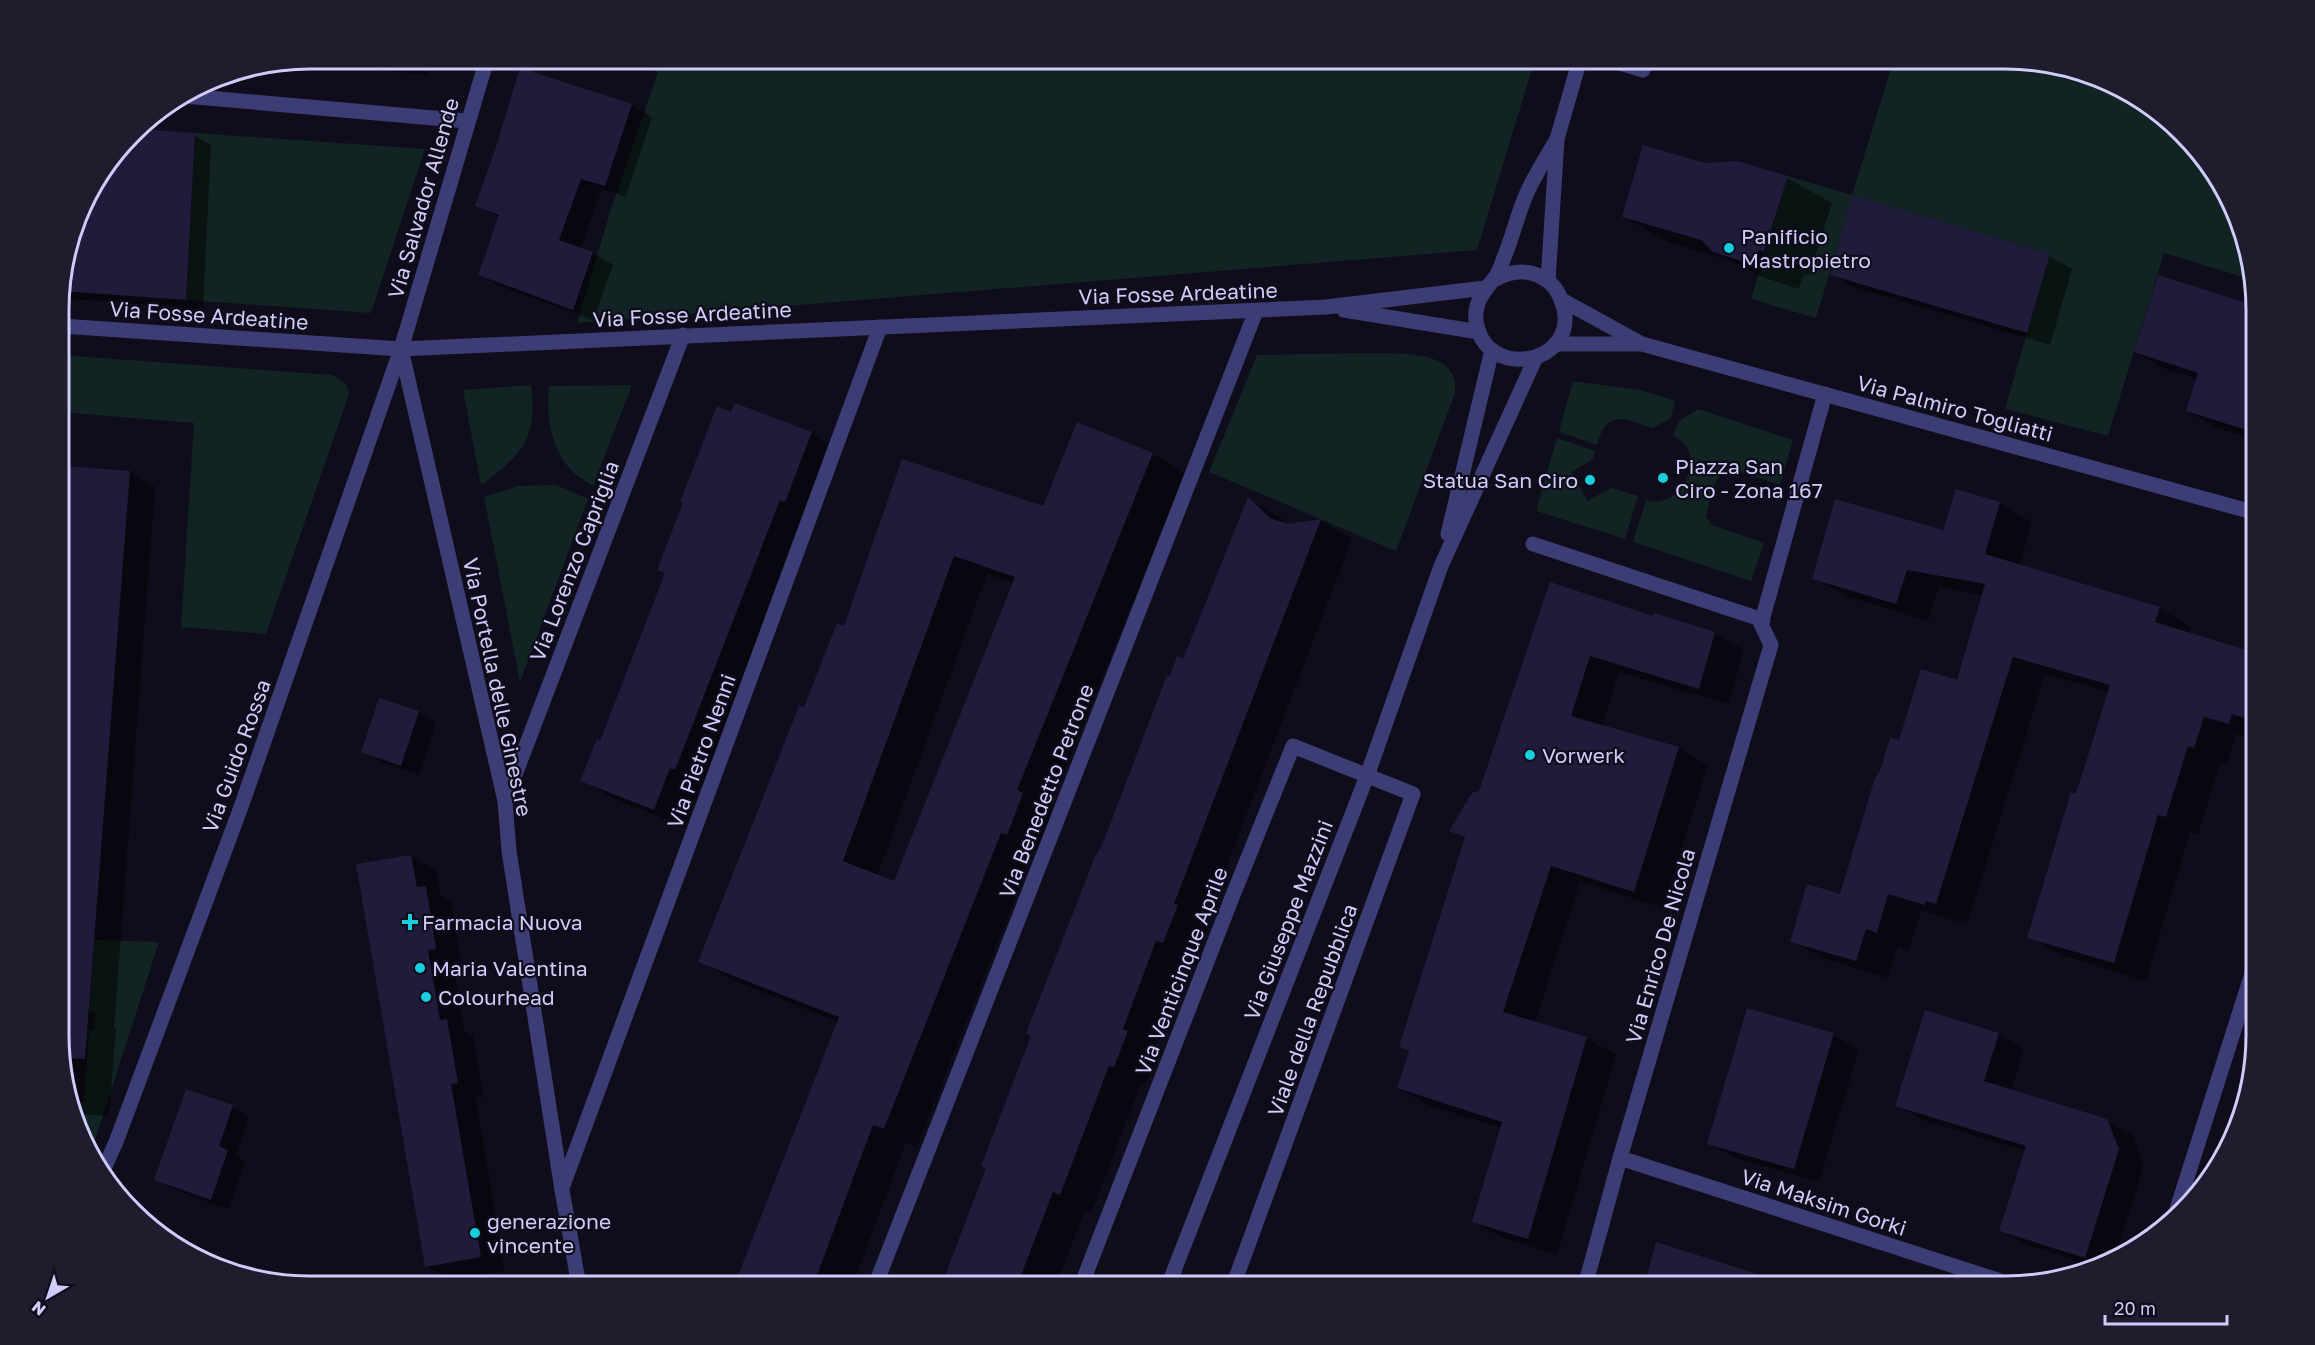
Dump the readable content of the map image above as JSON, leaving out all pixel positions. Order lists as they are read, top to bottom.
{
  "streets": {
    "street": [
      "Via Salvador Allende",
      "Via Fosse Ardeatine",
      "Via Palmiro Togliatti",
      "Via Lorenzo Capriglia",
      "Via Portella delle Ginestre",
      "Via Pietro Nenni",
      "Via Guido Rossa",
      "Via Benedetto Petrone",
      "Via Giuseppe Mazzini",
      "Via Enrico De Nicola",
      "Via Venticinque Aprile",
      "Viale della Repubblica",
      "Via Maksim Gorki"
    ]
  },
  "crossings": [
    ["Via Salvador Allende", "Via Fosse Ardeatine"],
    ["Via Salvador Allende", "Via Portella delle Ginestre"],
    ["Via Salvador Allende", "Via Guido Rossa"],
    ["Via Fosse Ardeatine", "Via Lorenzo Capriglia"],
    ["Via Fosse Ardeatine", "Via Portella delle Ginestre"],
    ["Via Fosse Ardeatine", "Via Pietro Nenni"],
    ["Via Fosse Ardeatine", "Via Guido Rossa"],
    ["Via Fosse Ardeatine", "Via Benedetto Petrone"],
    ["Via Palmiro Togliatti", "Via Giuseppe Mazzini"],
    ["Via Lorenzo Capriglia", "Via Portella delle Ginestre"],
    ["Via Portella delle Ginestre", "Via Pietro Nenni"],
    ["Via Portella delle Ginestre", "Via Guido Rossa"],
    ["Via Giuseppe Mazzini", "Via Venticinque Aprile"],
    ["Via Giuseppe Mazzini", "Viale della Repubblica"],
    ["Via Enrico De Nicola", "Via Maksim Gorki"],
    ["Via Venticinque Aprile", "Viale della Repubblica"]
  ],
  "places": {
    "other": [
      "Panificio Mastropietro",
      "Piazza San Ciro - Zona 167",
      "Statua San Ciro",
      "Vorwerk",
      "Maria Valentina",
      "Colourhead",
      "generazione vincente"
    ],
    "health": ["Farmacia Nuova"]
  },
  "scale_bar": "20 m",
  "north": "bottom left"
}
